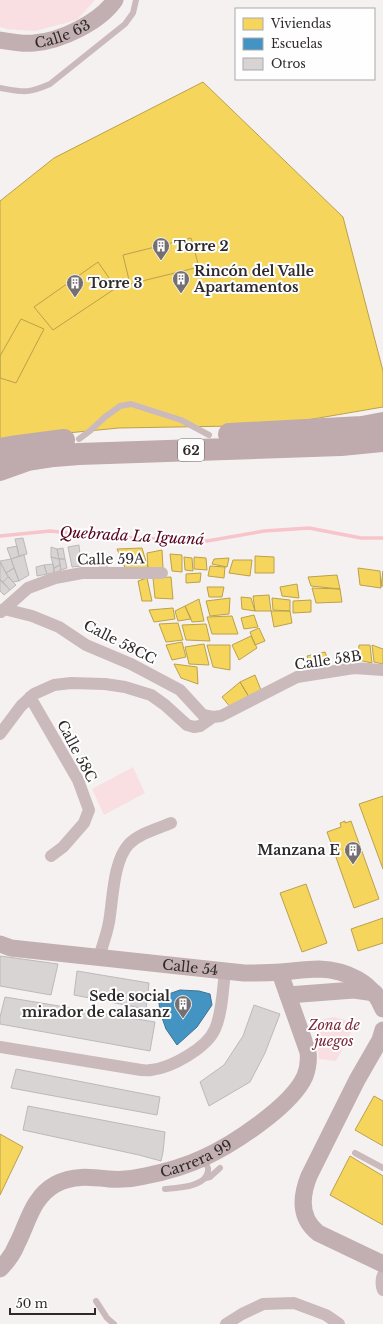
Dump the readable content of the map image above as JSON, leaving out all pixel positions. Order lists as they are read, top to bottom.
{
  "streets": {
    "highway": ["62"],
    "street": [
      "Calle 63",
      "Calle 59A",
      "Calle 58CC",
      "Calle 58B",
      "Calle 58C",
      "Calle 54",
      "Carrera 99"
    ]
  },
  "crossings": [
    ["Calle 59A", "Calle 58CC"],
    ["Calle 58CC", "Calle 58B"],
    ["Calle 54", "Carrera 99"]
  ],
  "water": ["Quebrada La Iguaná"],
  "parks": ["Zona de juegos"],
  "places": {
    "building": [
      "Torre 2",
      "Rincón del Valle Apartamentos",
      "Torre 3",
      "Manzana E",
      "Sede social mirador de calasanz"
    ]
  },
  "legend": ["Viviendas", "Escuelas", "Otros"],
  "scale_bar": "50 m"
}
